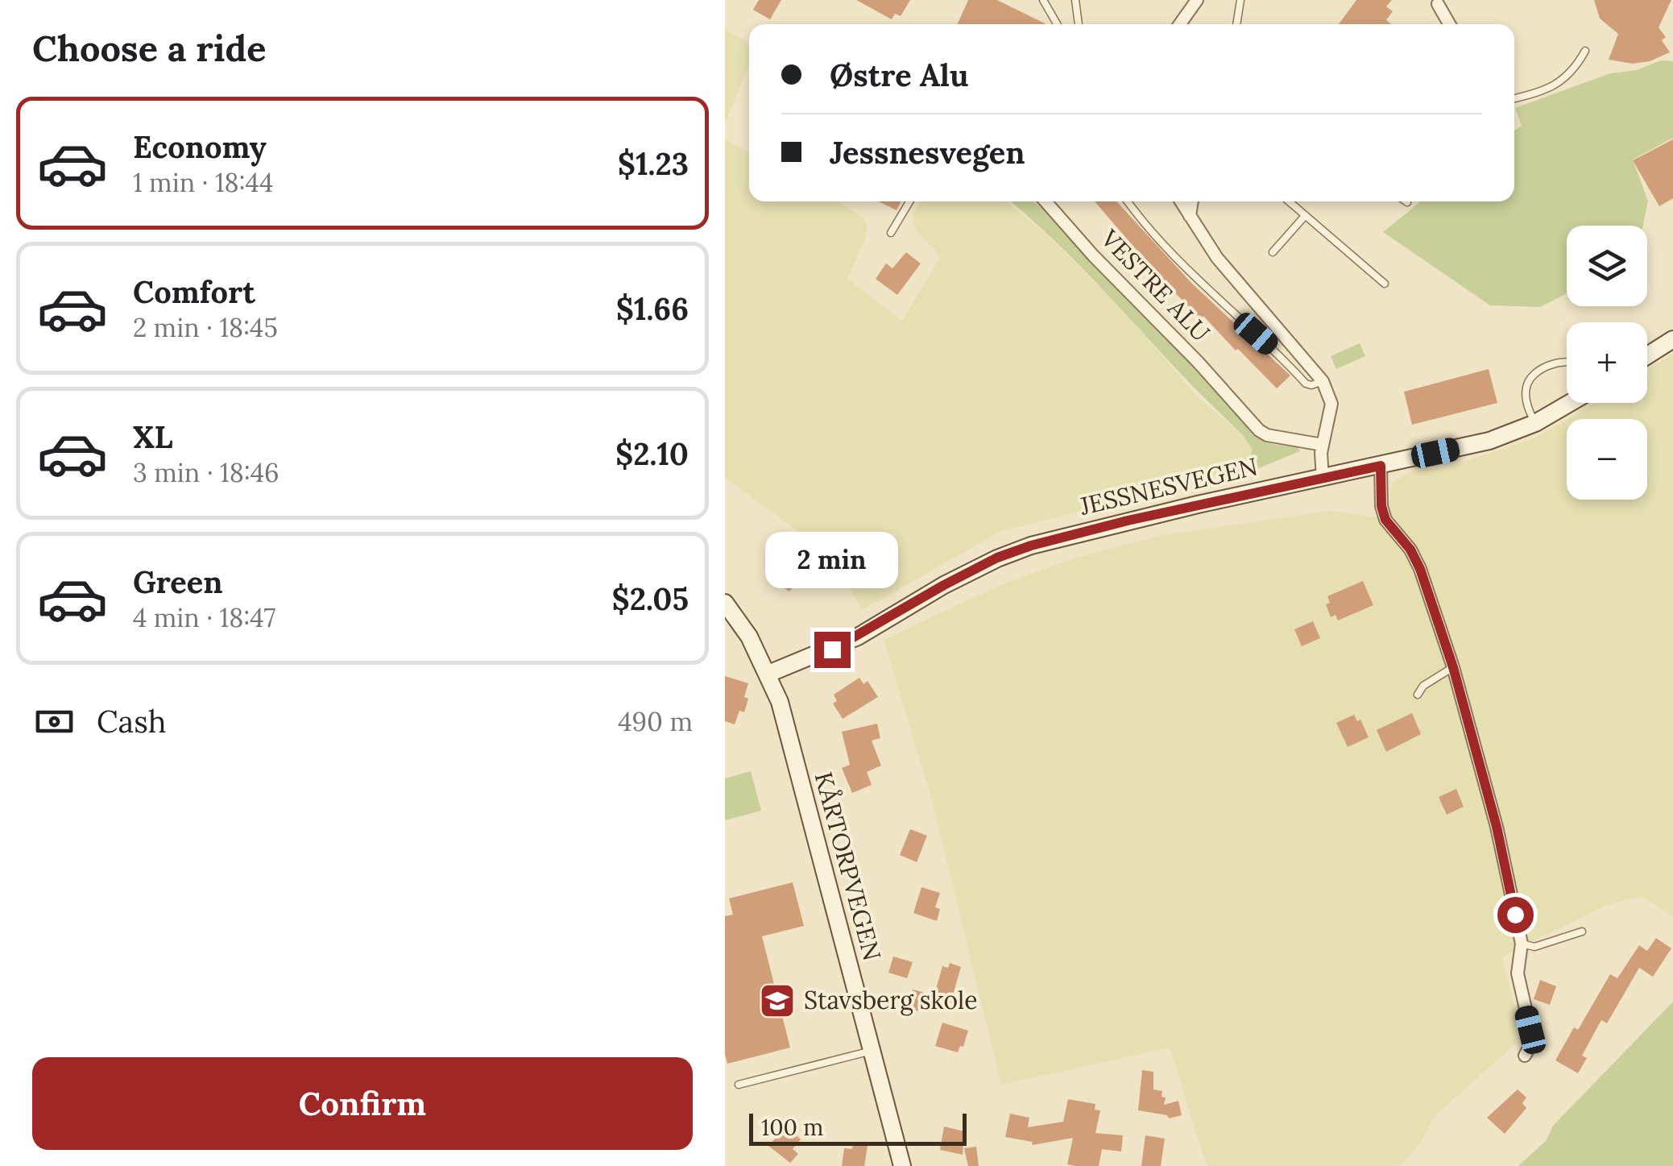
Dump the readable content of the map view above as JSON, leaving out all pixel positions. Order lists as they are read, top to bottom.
{
  "streets": {
    "main road": ["JESSNESVEGEN", "KÅRTORPVEGEN"],
    "street": ["VESTRE ALU"]
  },
  "crossings": [
    ["JESSNESVEGEN", "KÅRTORPVEGEN"]
  ],
  "places": {
    "school or university": ["Stavsberg skole"]
  },
  "scale_bar": "100 m",
  "page": {
    "heading": "Choose a ride",
    "banner": ["Østre Alu", "Jessnesvegen"],
    "list": [
      {
        "name": "Economy",
        "note": "1 min · 18:44",
        "value": "$1.23"
      },
      {
        "name": "Comfort",
        "note": "2 min · 18:45",
        "value": "$1.66"
      },
      {
        "name": "XL",
        "note": "3 min · 18:46",
        "value": "$2.10"
      },
      {
        "name": "Green",
        "note": "4 min · 18:47",
        "value": "$2.05"
      }
    ],
    "map_buttons": ["+", "−"],
    "bubble": "2 min",
    "pay": ["Cash", "490 m"],
    "buttons": "Confirm",
    "scale": "100 m"
  }
}
